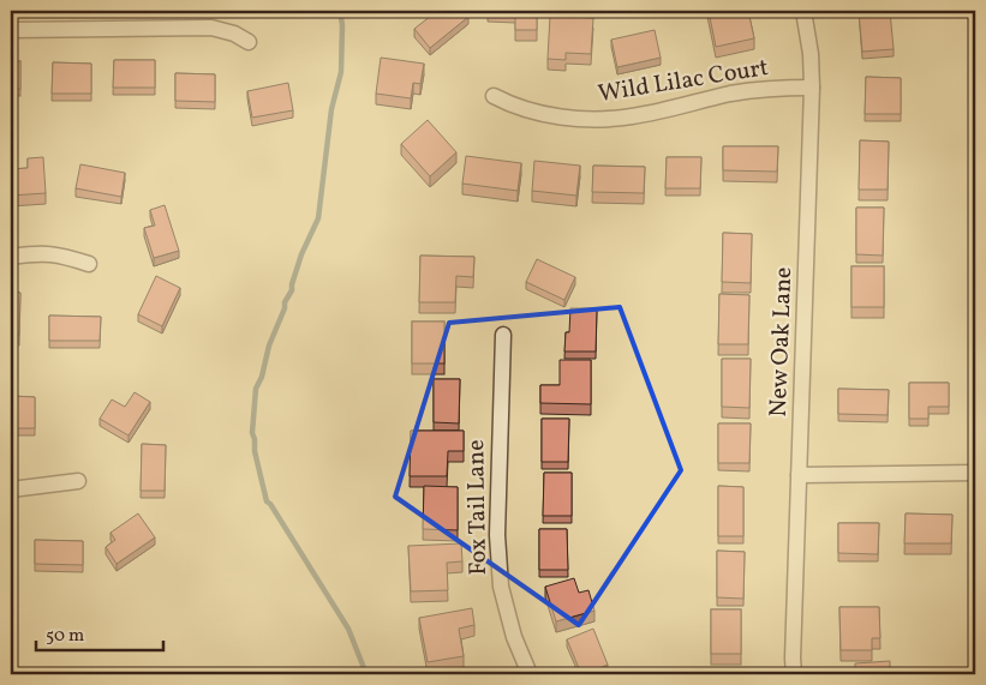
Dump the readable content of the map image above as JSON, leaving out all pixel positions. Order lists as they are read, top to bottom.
{
  "streets": {
    "street": ["Wild Lilac Court", "New Oak Lane", "Fox Tail Lane"]
  },
  "crossings": [
    ["Wild Lilac Court", "New Oak Lane"]
  ],
  "scale_bar": "50 m"
}
